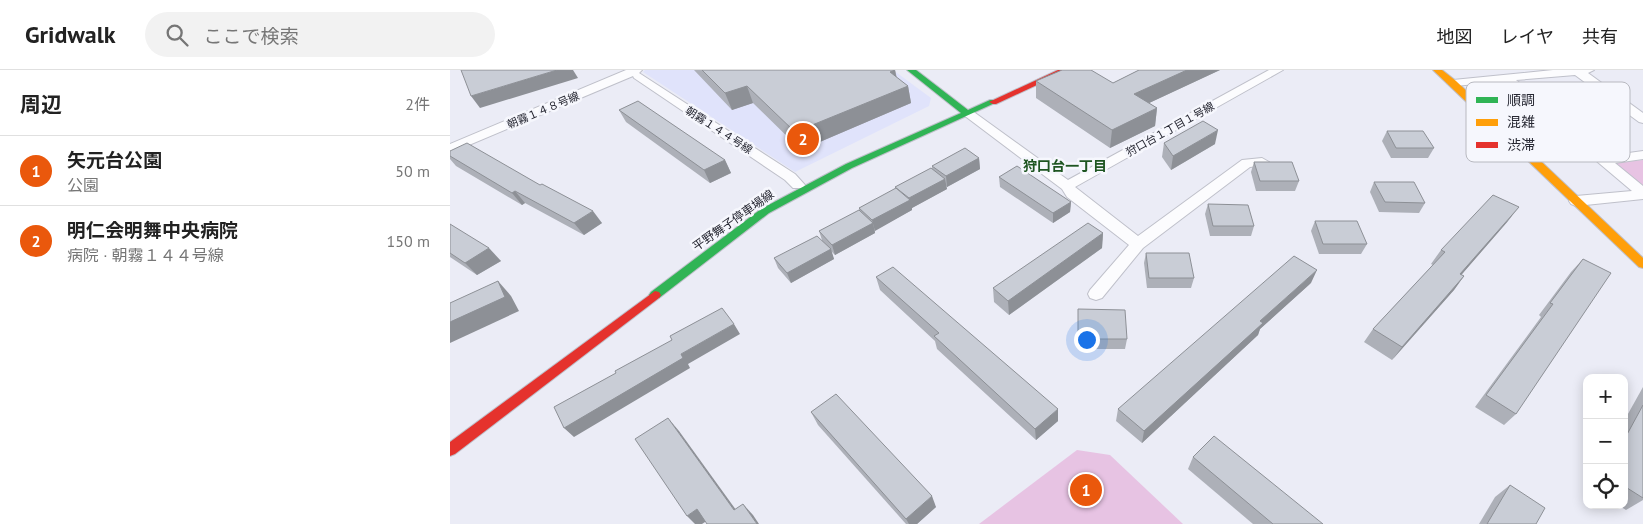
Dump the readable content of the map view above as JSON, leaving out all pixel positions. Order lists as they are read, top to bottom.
{
  "streets": {
    "main road": ["平野舞子停車場線"],
    "street": ["朝霧１４８号線", "狩口台１丁目１号線", "朝霧１４４号線"]
  },
  "crossings": [
    ["朝霧１４８号線", "朝霧１４４号線"],
    ["朝霧１４４号線", "平野舞子停車場線"]
  ],
  "districts": ["狩口台一丁目"],
  "legend": ["順調", "混雑", "渋滞"],
  "page": {
    "header": "Gridwalk",
    "search": "ここで検索",
    "nav": ["地図", "レイヤ", "共有"],
    "heading": ["周辺", "2件"],
    "pins": ["2", "1"],
    "list": [
      {
        "mark": "1",
        "name": "矢元台公園",
        "note": "公園",
        "value": "50 m"
      },
      {
        "mark": "2",
        "name": "明仁会明舞中央病院",
        "note": "病院 · 朝霧１４４号線",
        "value": "150 m"
      }
    ],
    "map_buttons": ["+", "−"]
  }
}
